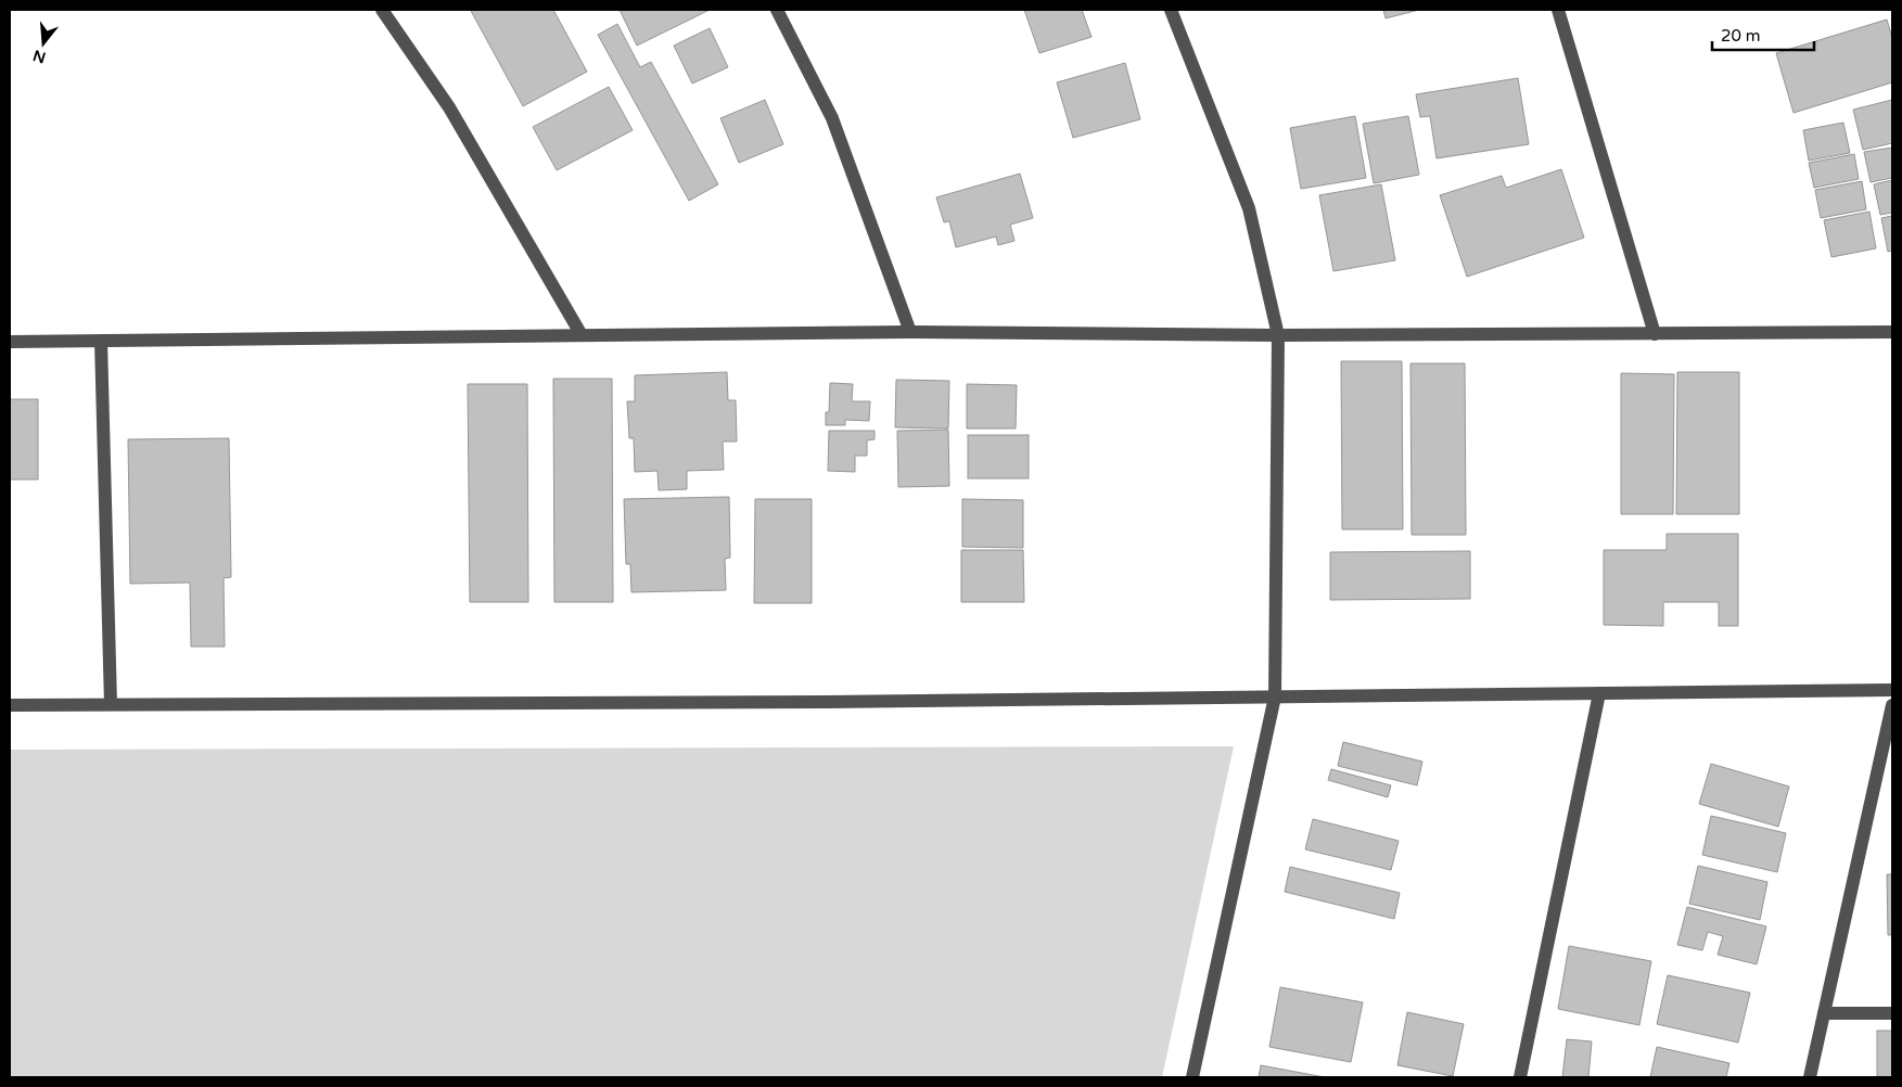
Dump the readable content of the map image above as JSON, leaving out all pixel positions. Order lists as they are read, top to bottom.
{
  "scale_bar": "20 m",
  "north": "bottom"
}
